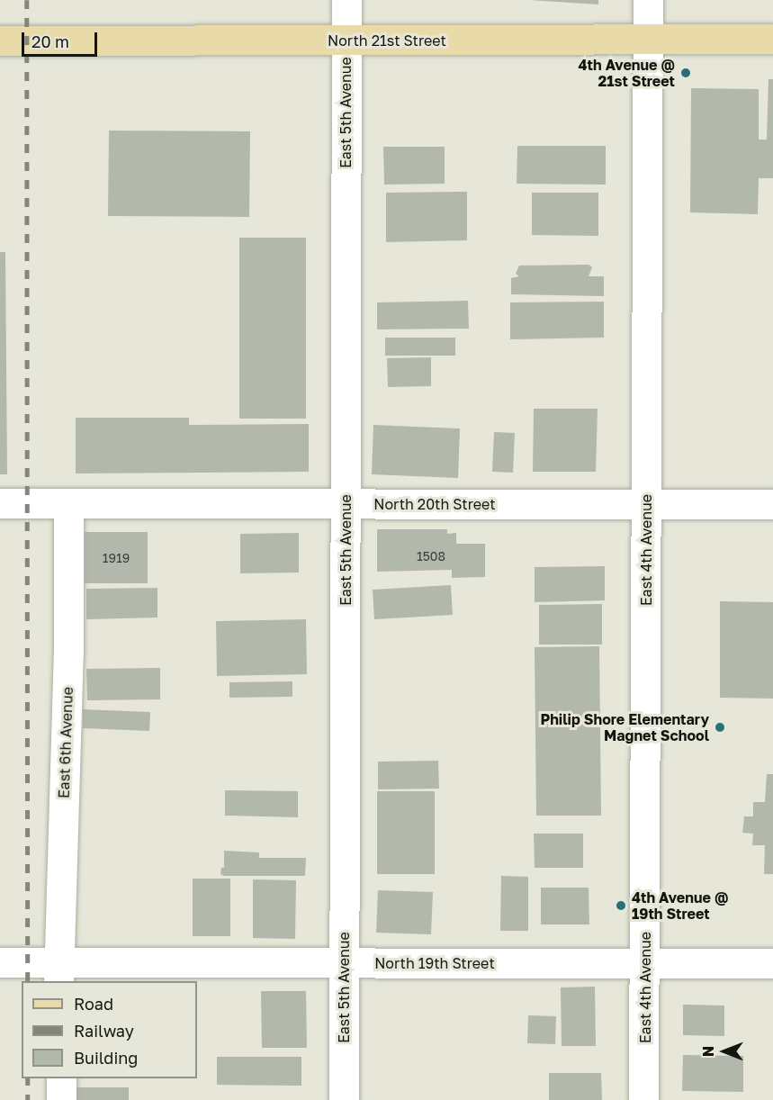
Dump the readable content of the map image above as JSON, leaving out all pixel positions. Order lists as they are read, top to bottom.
{
  "streets": {
    "main road": ["North 21st Street"],
    "street": [
      "East 5th Avenue",
      "North 20th Street",
      "East 4th Avenue",
      "East 6th Avenue",
      "North 19th Street"
    ]
  },
  "crossings": [
    ["North 21st Street", "East 5th Avenue"],
    ["North 21st Street", "East 4th Avenue"],
    ["East 5th Avenue", "North 20th Street"],
    ["East 5th Avenue", "North 19th Street"],
    ["North 20th Street", "East 4th Avenue"],
    ["North 20th Street", "East 6th Avenue"],
    ["East 4th Avenue", "North 19th Street"],
    ["East 6th Avenue", "North 19th Street"]
  ],
  "places": ["4th Avenue @ 21st Street", "Philip Shore Elementary Magnet School", "4th Avenue @ 19th Street"],
  "house_numbers": ["1508", "1919"],
  "legend": ["Road", "Railway", "Building"],
  "scale_bar": "20 m",
  "north": "left"
}
